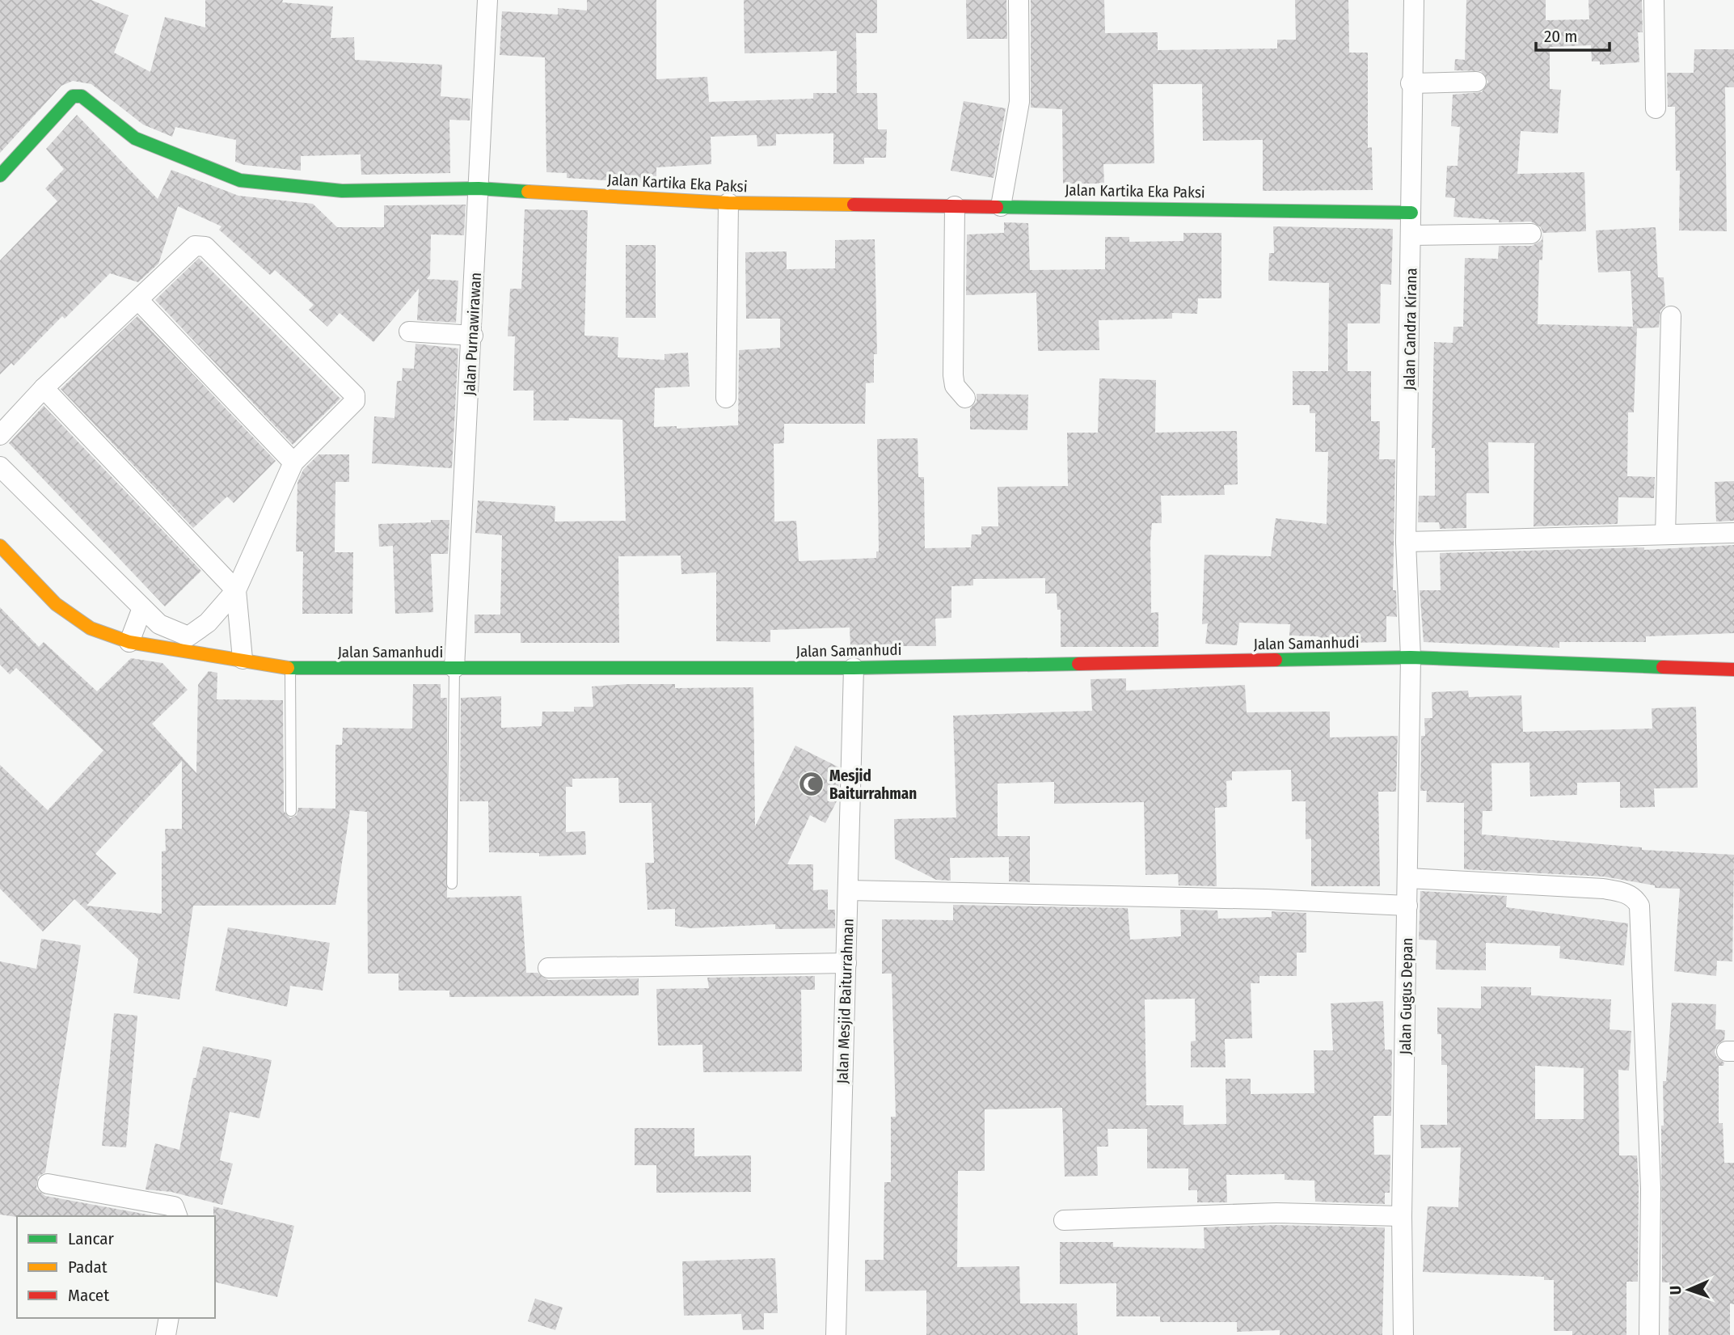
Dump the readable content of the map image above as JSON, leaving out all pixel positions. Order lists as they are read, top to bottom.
{
  "streets": {
    "street": [
      "Jalan Kartika Eka Paksi",
      "Jalan Candra Kirana",
      "Jalan Purnawirawan",
      "Jalan Samanhudi",
      "Jalan Gugus Depan",
      "Jalan Mesjid Baiturrahman"
    ]
  },
  "crossings": [
    ["Jalan Kartika Eka Paksi", "Jalan Candra Kirana"],
    ["Jalan Kartika Eka Paksi", "Jalan Purnawirawan"],
    ["Jalan Candra Kirana", "Jalan Samanhudi"],
    ["Jalan Candra Kirana", "Jalan Gugus Depan"],
    ["Jalan Purnawirawan", "Jalan Samanhudi"],
    ["Jalan Samanhudi", "Jalan Gugus Depan"],
    ["Jalan Samanhudi", "Jalan Mesjid Baiturrahman"]
  ],
  "places": {
    "mosque": ["Mesjid Baiturrahman"]
  },
  "legend": ["Lancar", "Padat", "Macet"],
  "scale_bar": "20 m",
  "north": "left"
}
